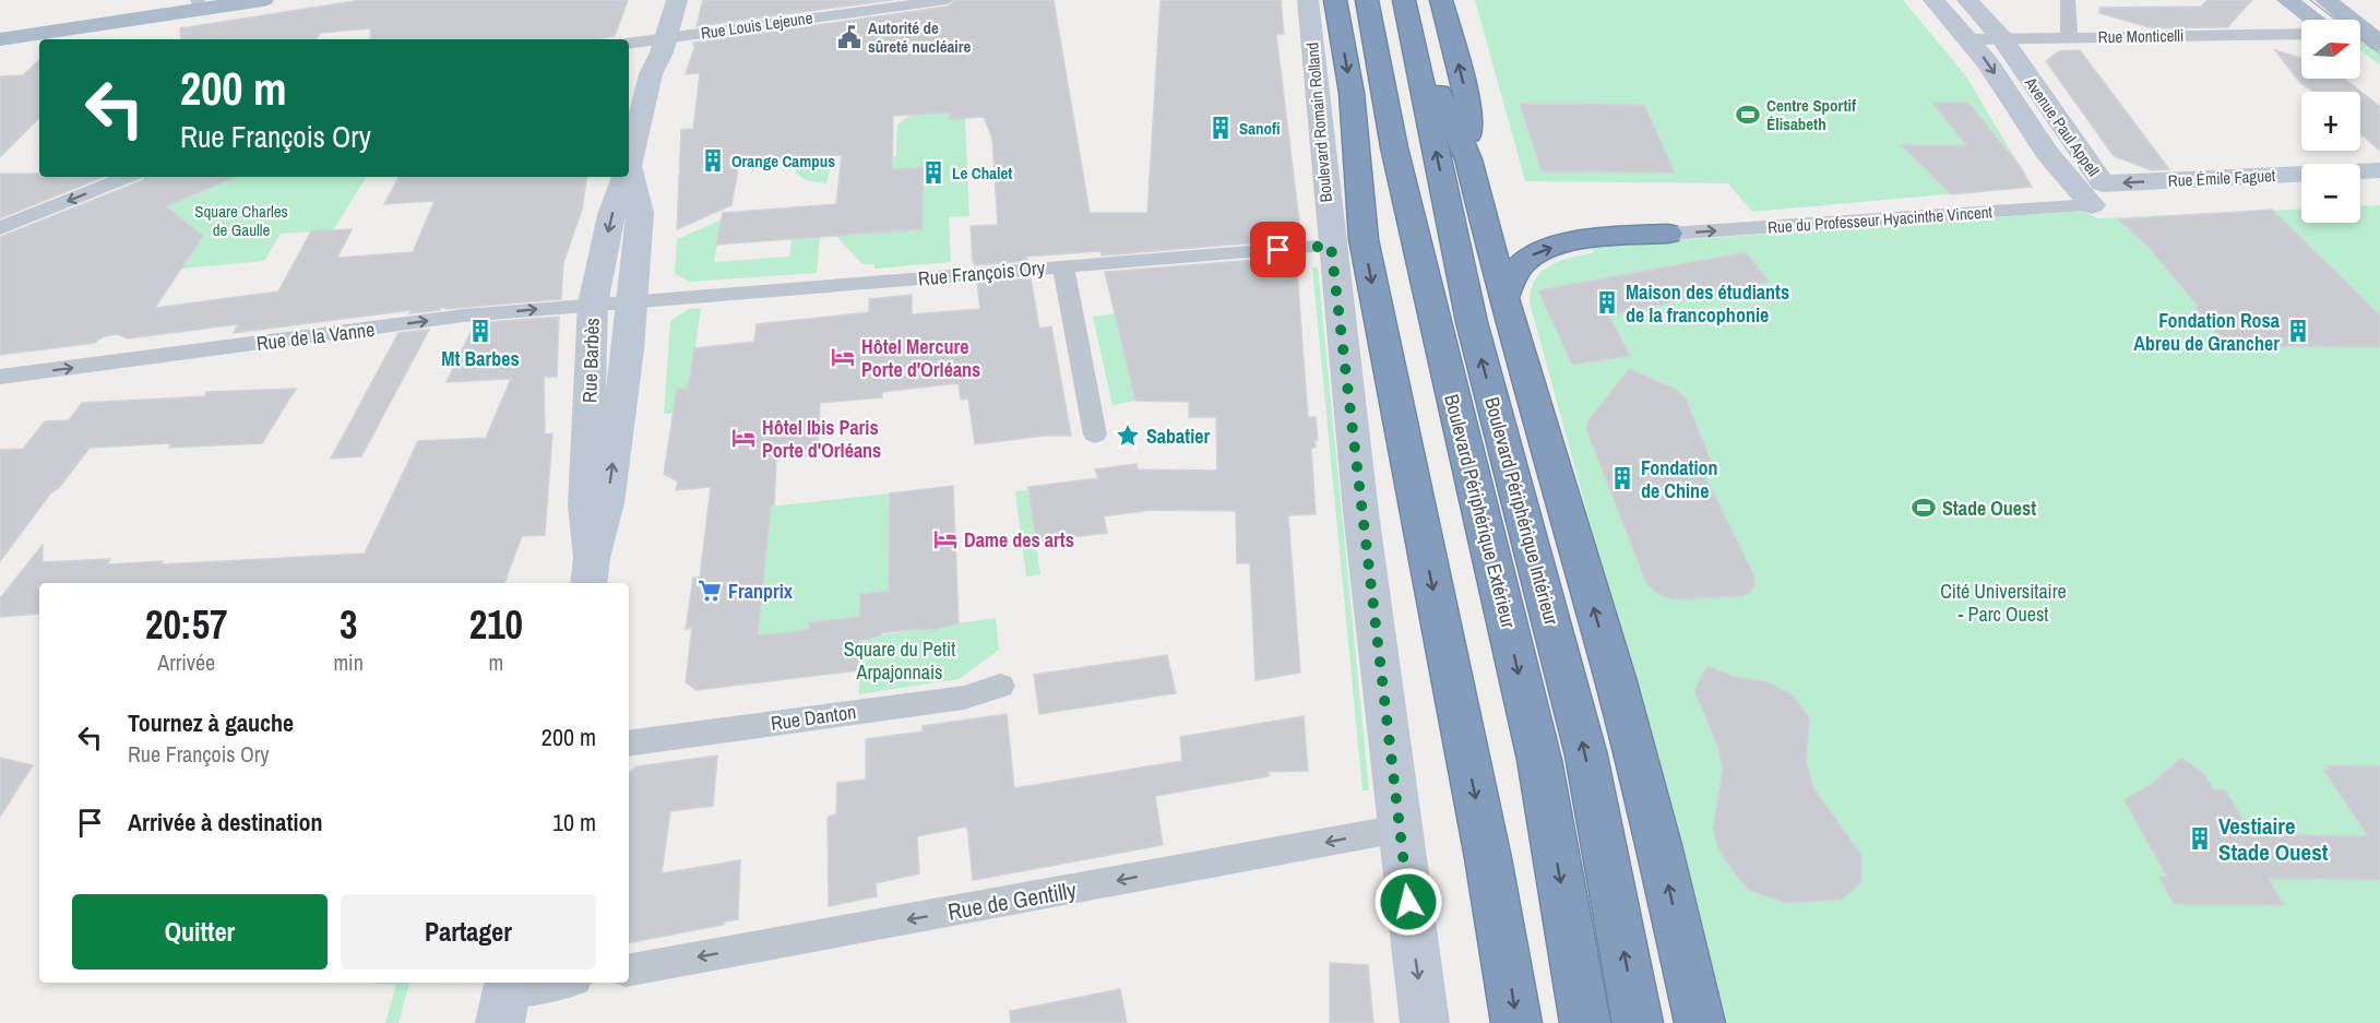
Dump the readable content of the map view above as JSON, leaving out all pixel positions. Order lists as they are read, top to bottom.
{
  "streets": {
    "highway": ["Boulevard Périphérique Extérieur", "Boulevard Périphérique Intérieur"],
    "main road": [
      "Boulevard Romain Rolland",
      "Avenue Paul Appell",
      "Rue Émile Faguet",
      "Rue Barbès"
    ],
    "street": [
      "Rue Louis Lejeune",
      "Rue Monticelli",
      "Rue du Professeur Hyacinthe Vincent",
      "Rue François Ory",
      "Rue de la Vanne",
      "Rue Danton",
      "Rue de Gentilly"
    ]
  },
  "crossings": [
    ["Rue Louis Lejeune", "Rue Barbès"],
    ["Rue Monticelli", "Avenue Paul Appell"],
    ["Boulevard Romain Rolland", "Rue François Ory"],
    ["Boulevard Romain Rolland", "Rue de Gentilly"],
    ["Avenue Paul Appell", "Rue Émile Faguet"],
    ["Avenue Paul Appell", "Rue du Professeur Hyacinthe Vincent"],
    ["Rue Émile Faguet", "Rue du Professeur Hyacinthe Vincent"],
    ["Rue François Ory", "Rue de la Vanne"],
    ["Rue François Ory", "Rue Barbès"],
    ["Rue de la Vanne", "Rue Barbès"]
  ],
  "one_way": ["Rue du Professeur Hyacinthe Vincent", "Rue de la Vanne", "Rue de Gentilly"],
  "parks": ["Square Charles de Gaulle", "Cité Universitaire - Parc Ouest", "Square du Petit Arpajonnais"],
  "places": {
    "public building": ["Autorité de sûreté nucléaire"],
    "sports": ["Centre Sportif Élisabeth", "Stade Ouest"],
    "building": [
      "Sanofi",
      "Orange Campus",
      "Le Chalet",
      "Maison des étudiants de la francophonie",
      "Mt Barbes",
      "Fondation Rosa Abreu de Grancher",
      "Fondation de Chine",
      "Vestiaire Stade Ouest"
    ],
    "hotel": ["Hôtel Mercure Porte d'Orléans", "Hôtel Ibis Paris Porte d'Orléans", "Dame des arts"],
    "place": ["Sabatier"],
    "supermarket": ["Franprix"]
  },
  "north": "right",
  "page": {
    "map_buttons": ["+", "−"],
    "turn": ["200 m", "Rue François Ory"],
    "eta": [
      "20:57",
      "Arrivée",
      "3",
      "min",
      "210",
      "m"
    ],
    "list": [
      {
        "name": "Tournez à gauche",
        "note": "Rue François Ory",
        "value": "200 m"
      },
      {
        "name": "Arrivée à destination",
        "value": "10 m"
      }
    ],
    "buttons": ["Quitter", "Partager"]
  }
}
